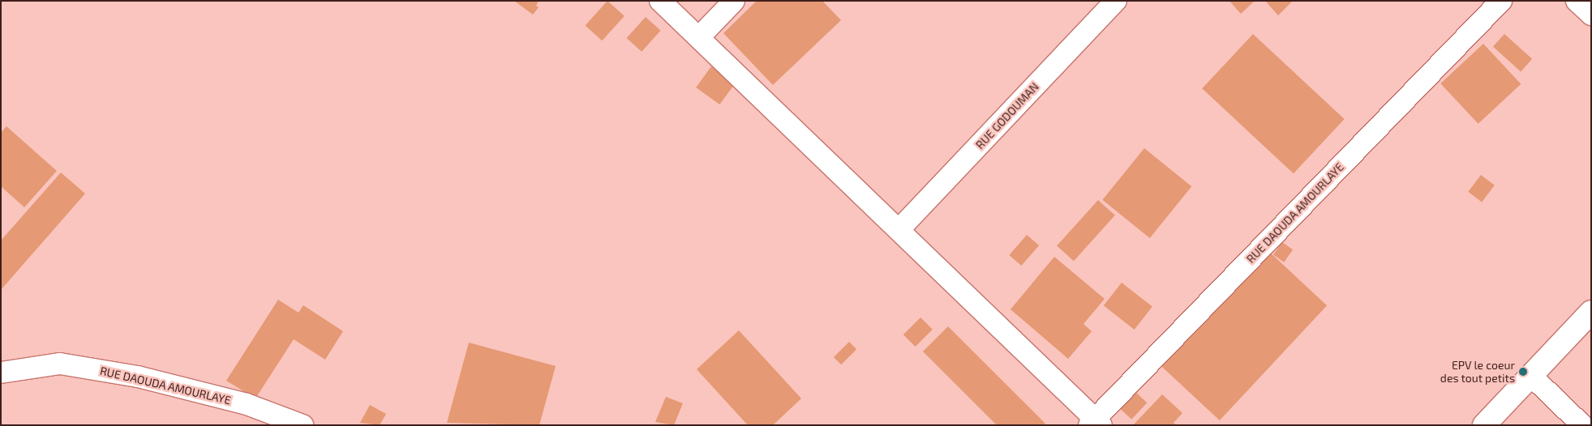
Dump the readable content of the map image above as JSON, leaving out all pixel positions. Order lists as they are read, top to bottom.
{
  "streets": {
    "street": ["RUE GODOUMAN", "RUE DAOUDA AMOURLAYE"]
  },
  "places": ["EPV le coeur des tout petits"]
}
